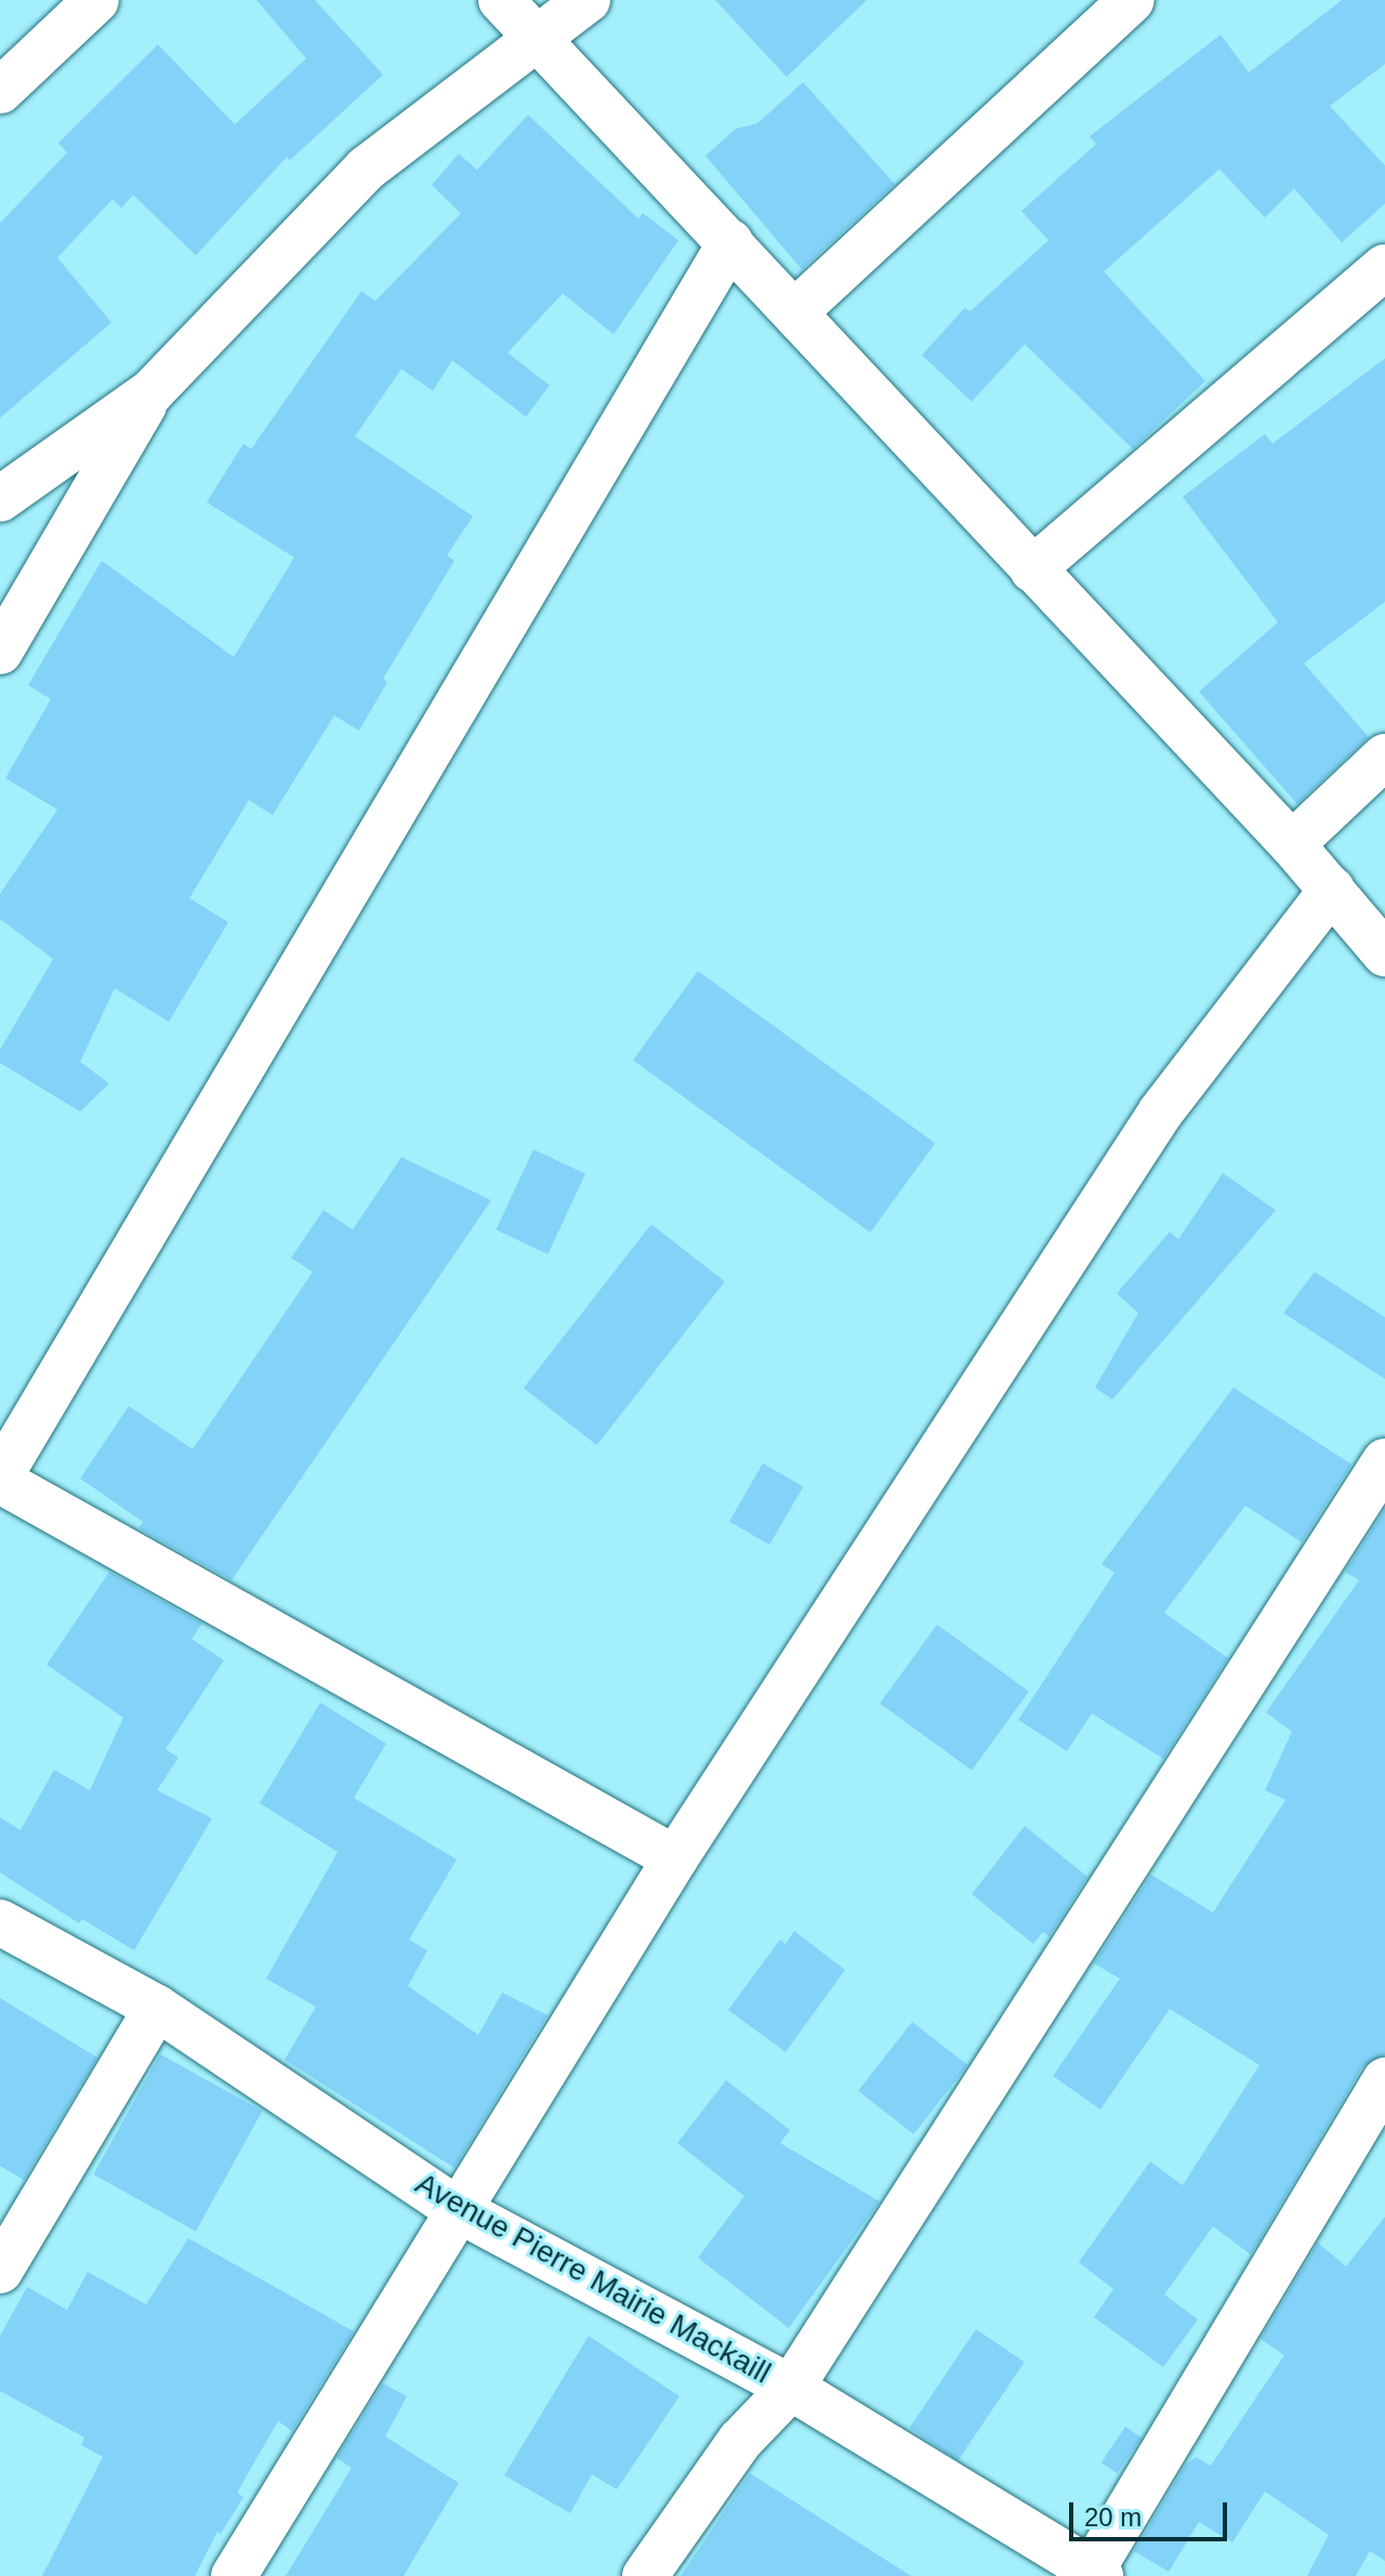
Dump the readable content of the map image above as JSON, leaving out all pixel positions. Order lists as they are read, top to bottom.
{
  "streets": {
    "street": ["Avenue Pierre Mairie Mackaill"]
  },
  "scale_bar": "20 m"
}
